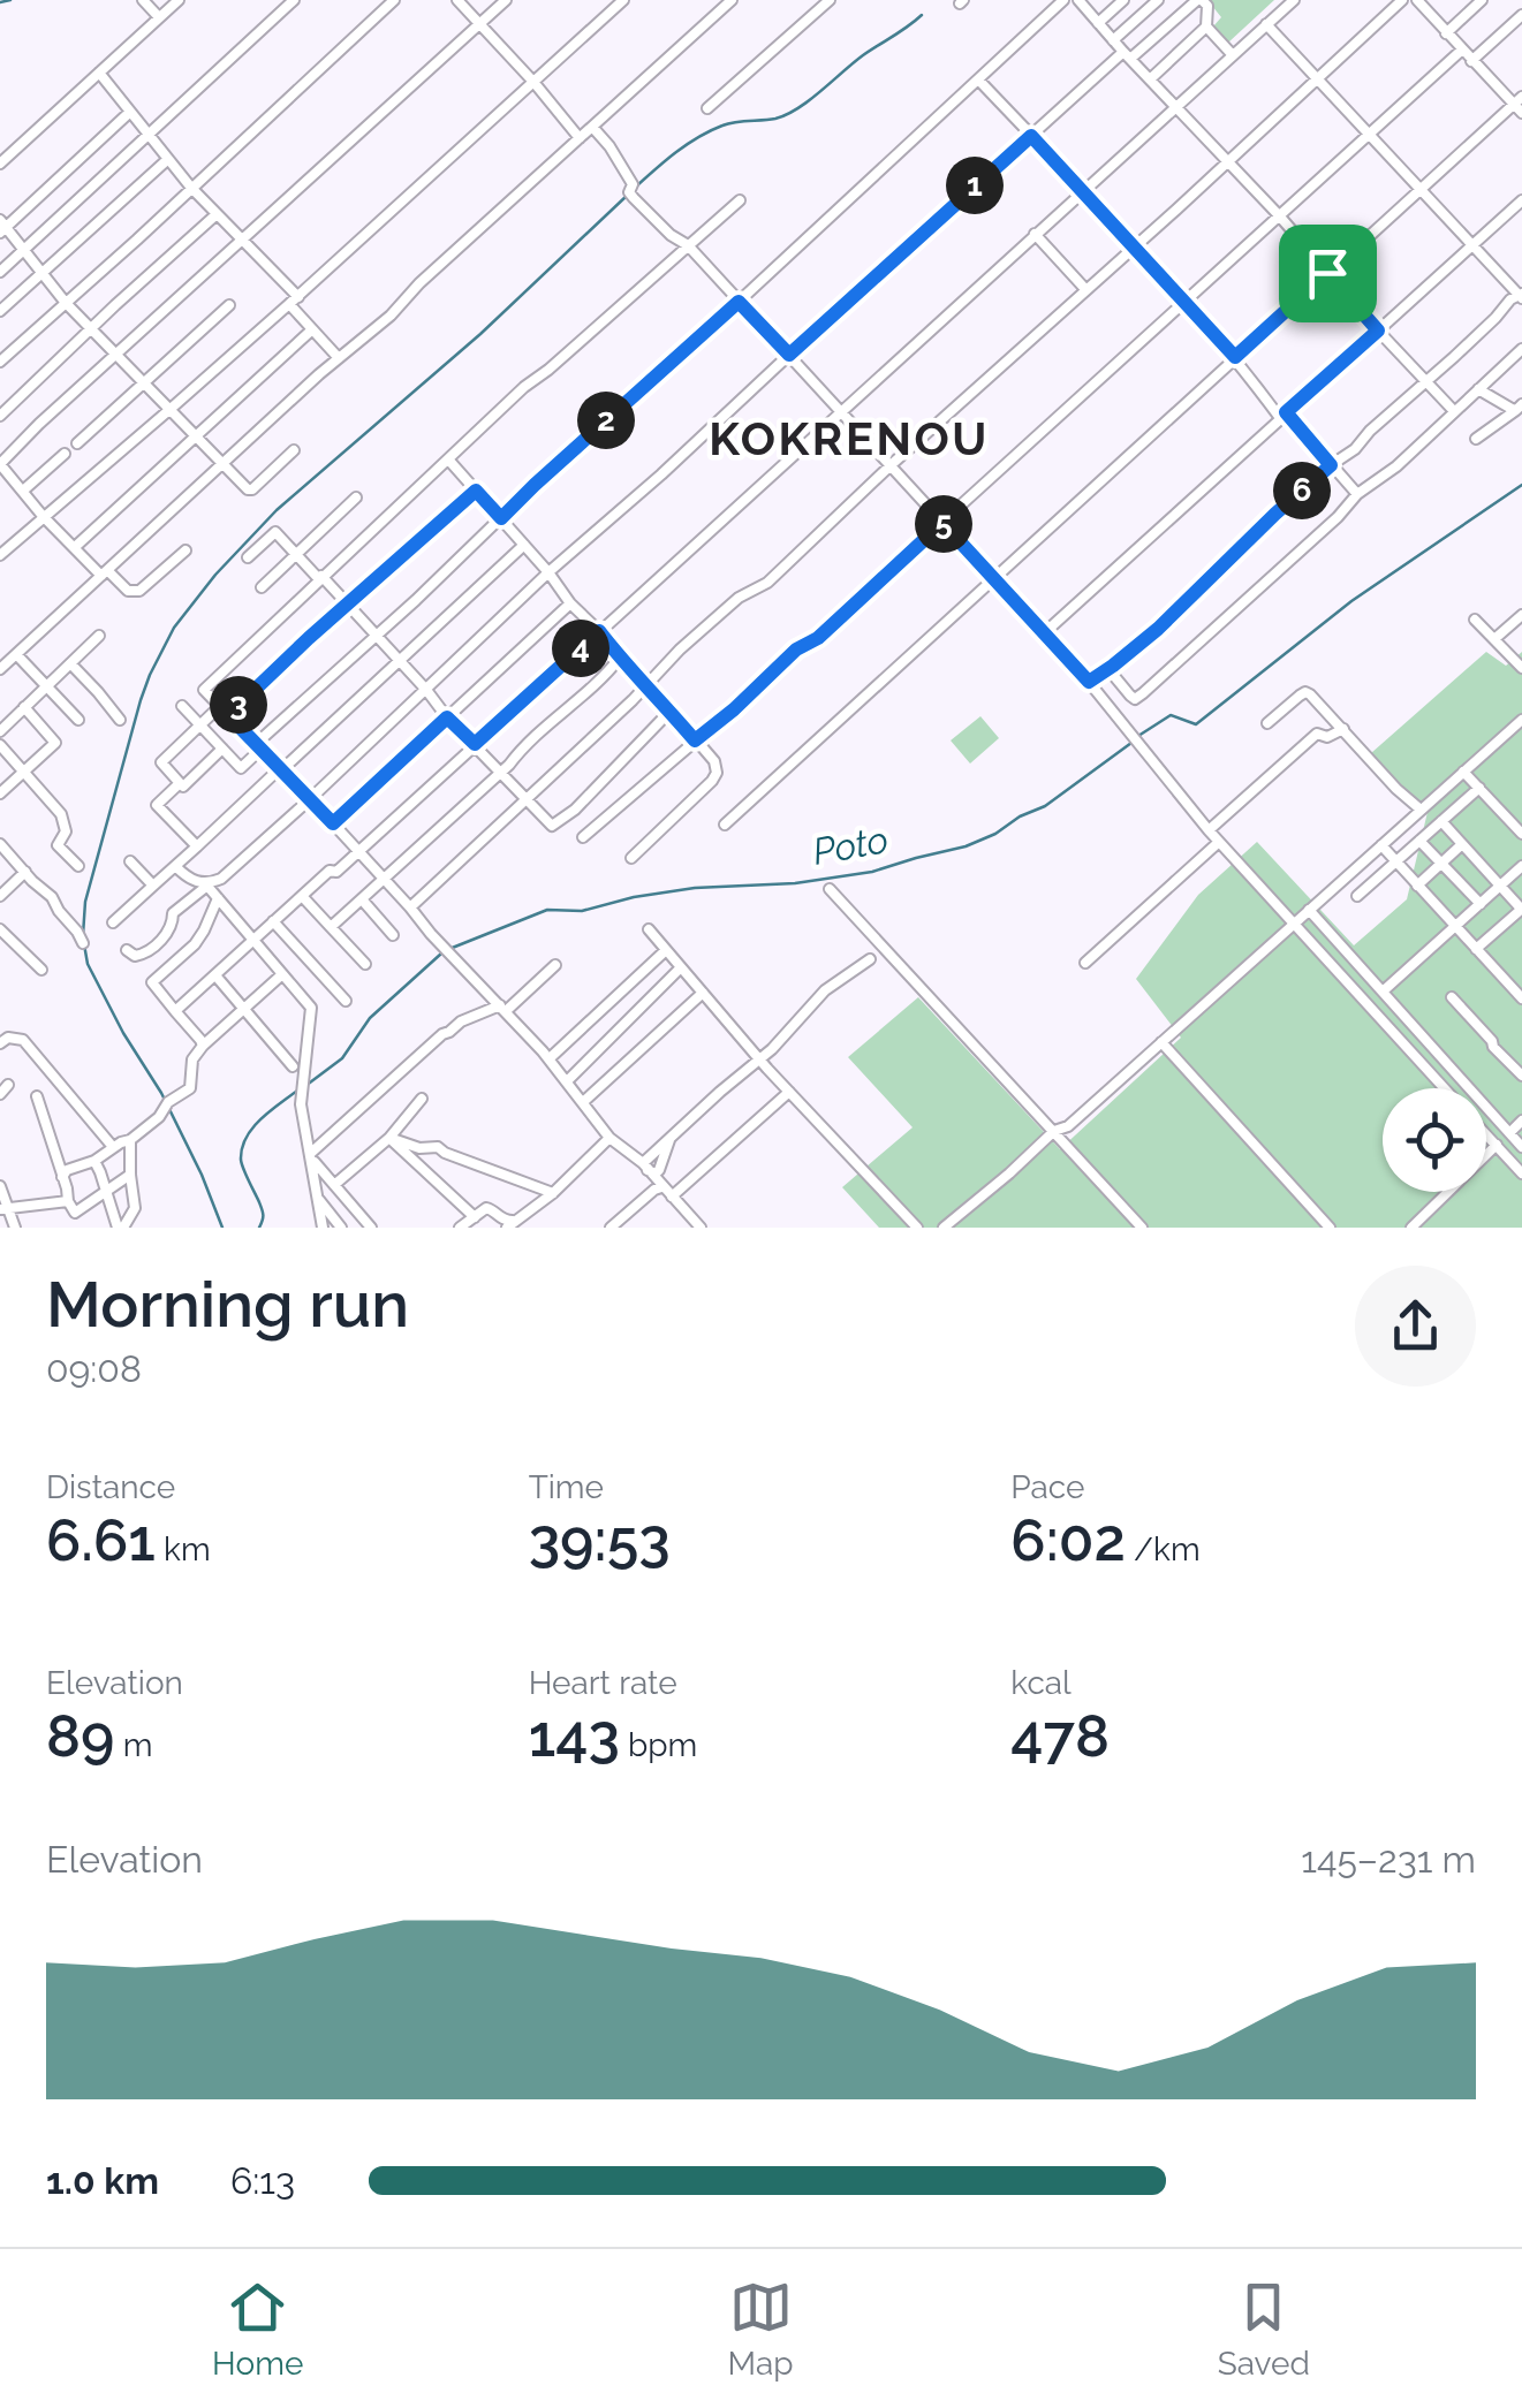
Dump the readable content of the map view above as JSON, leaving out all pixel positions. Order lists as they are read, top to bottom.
{
  "districts": ["KOKRENOU"],
  "water": ["Poto"],
  "page": {
    "pins": [
      "1",
      "2",
      "6",
      "5",
      "4",
      "3"
    ],
    "heading": ["Morning run", "09:08"],
    "stats": [
      ["Distance", "6.61 km"],
      ["Time", "39:53"],
      ["Pace", "6:02 /km"],
      ["Elevation", "89 m"],
      ["Heart rate", "143 bpm"],
      ["kcal", "478"]
    ],
    "chart": ["Elevation", "145–231 m"],
    "list": [
      {
        "name": "1.0 km",
        "note": "6:13"
      }
    ],
    "tabs": ["Home", "Map", "Saved"]
  }
}
